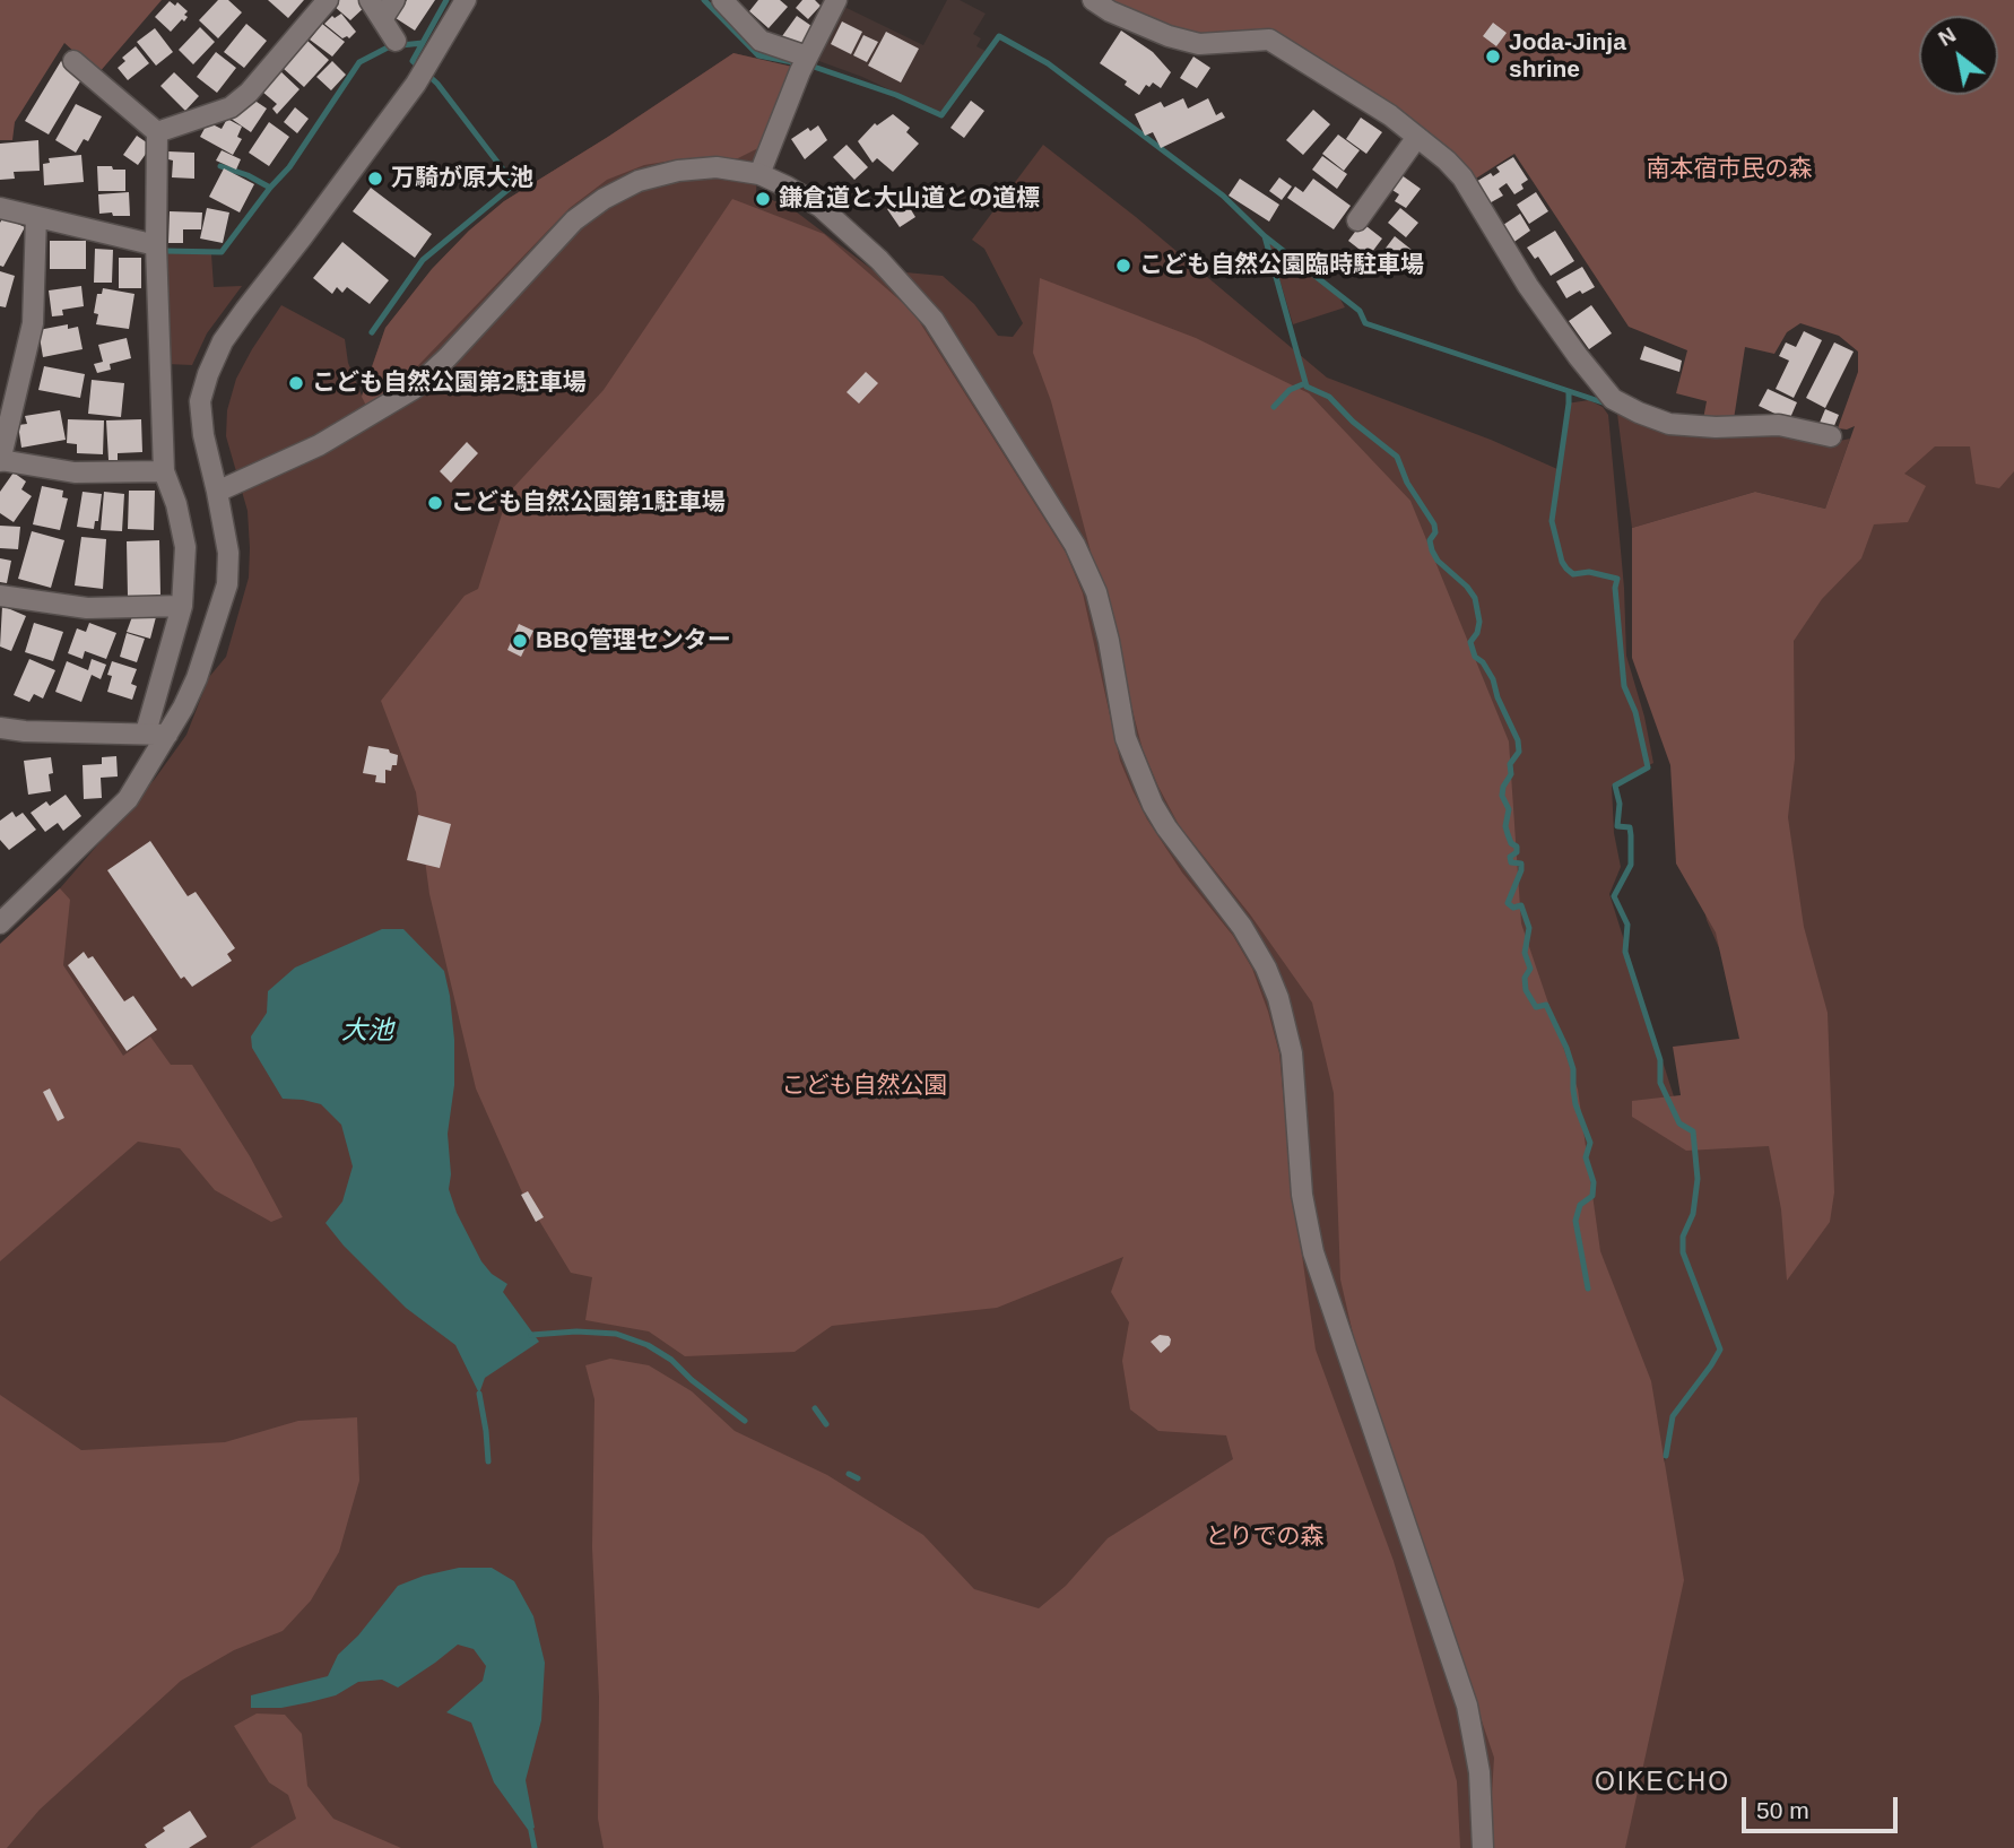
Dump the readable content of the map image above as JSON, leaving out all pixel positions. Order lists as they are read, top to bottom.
{
  "districts": ["OIKECHO"],
  "water": ["大池"],
  "parks": ["南本宿市民の森", "こども自然公園", "とりでの森"],
  "places": [
    "Joda-Jinja shrine",
    "万騎が原大池",
    "鎌倉道と大山道との道標",
    "こども自然公園臨時駐車場",
    "こども自然公園第2駐車場",
    "こども自然公園第1駐車場",
    "BBQ管理センター"
  ],
  "scale_bar": "50 m",
  "north": "top left"
}
